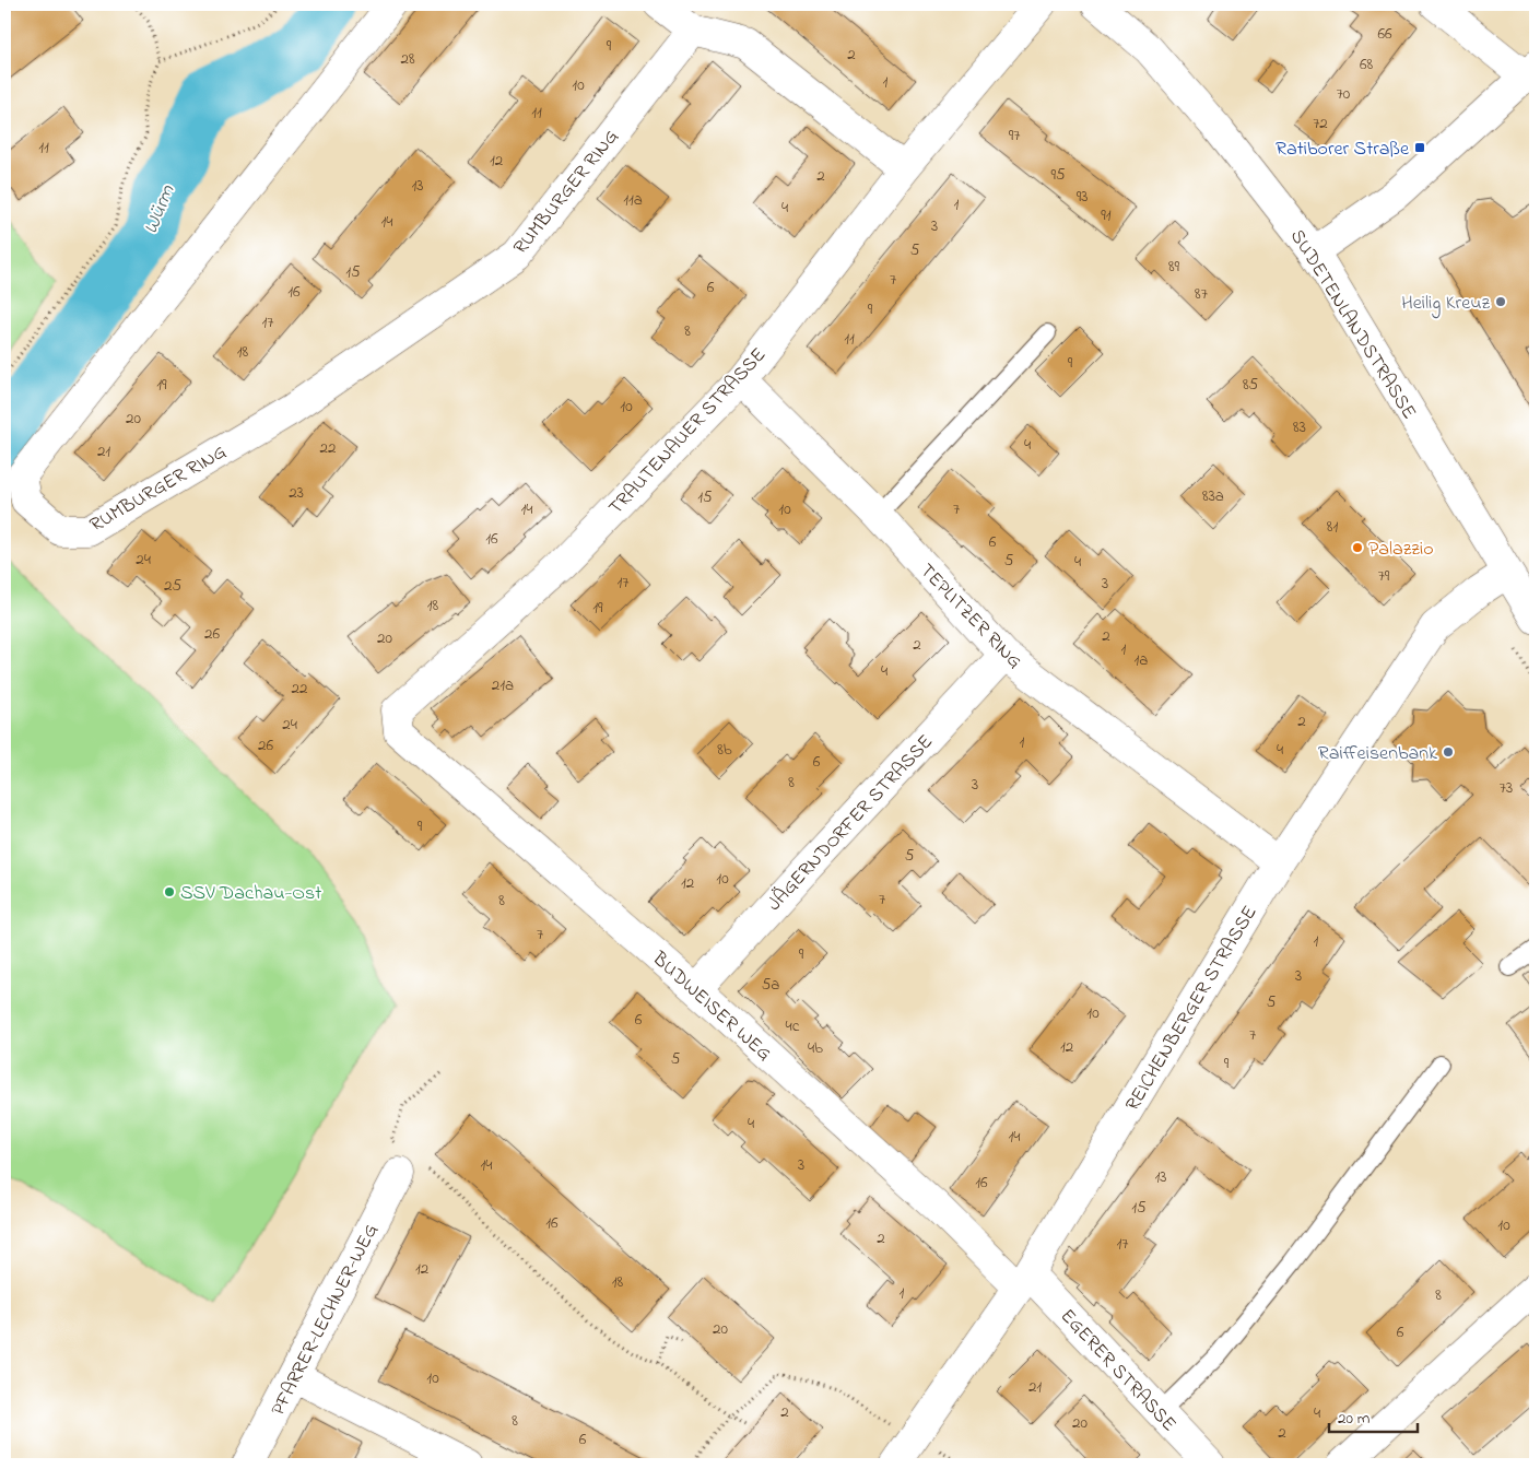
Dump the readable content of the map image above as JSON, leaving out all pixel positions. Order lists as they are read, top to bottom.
{
  "streets": {
    "street": [
      "RUMBURGER RING",
      "SUDETENLANDSTRASSE",
      "TRAUTENAUER STRASSE",
      "TEPLITZER RING",
      "JÄGERNDORFER STRASSE",
      "BUDWEISER WEG",
      "REICHENBERGER STRASSE",
      "PFARRER-LECHNER-WEG",
      "EGERER STRASSE"
    ]
  },
  "crossings": [
    ["SUDETENLANDSTRASSE", "REICHENBERGER STRASSE"],
    ["TRAUTENAUER STRASSE", "TEPLITZER RING"],
    ["TRAUTENAUER STRASSE", "BUDWEISER WEG"],
    ["TEPLITZER RING", "JÄGERNDORFER STRASSE"],
    ["TEPLITZER RING", "REICHENBERGER STRASSE"],
    ["JÄGERNDORFER STRASSE", "BUDWEISER WEG"],
    ["BUDWEISER WEG", "REICHENBERGER STRASSE"],
    ["BUDWEISER WEG", "EGERER STRASSE"],
    ["REICHENBERGER STRASSE", "EGERER STRASSE"]
  ],
  "water": ["Würm"],
  "places": {
    "transit": ["Ratiborer Straße"],
    "other": [
      "Heilig Kreuz",
      "Palazzio",
      "Raiffeisenbank",
      "SSV Dachau-Ost"
    ]
  },
  "house_numbers": [
    "66",
    "9",
    "2",
    "28",
    "68",
    "1",
    "10",
    "70",
    "11",
    "72",
    "97",
    "11",
    "12",
    "95",
    "2",
    "13",
    "93",
    "11a",
    "1",
    "4",
    "91",
    "14",
    "3",
    "5",
    "89",
    "15",
    "7",
    "6",
    "16",
    "87",
    "9",
    "17",
    "8",
    "11",
    "18",
    "9",
    "19",
    "85",
    "10",
    "20",
    "83",
    "4",
    "22",
    "21",
    "23",
    "83a",
    "15",
    "14",
    "10",
    "7",
    "81",
    "16",
    "6",
    "24",
    "5",
    "4",
    "79",
    "17",
    "3",
    "25",
    "18",
    "19",
    "26",
    "2",
    "20",
    "2",
    "1",
    "1a",
    "4",
    "21a",
    "22",
    "2",
    "24",
    "1",
    "26",
    "8b",
    "4",
    "6",
    "8",
    "3",
    "73",
    "9",
    "5",
    "10",
    "12",
    "7",
    "8",
    "7",
    "1",
    "9",
    "3",
    "5a",
    "5",
    "10",
    "6",
    "4c",
    "7",
    "12",
    "4b",
    "5",
    "9",
    "4",
    "14",
    "14",
    "3",
    "13",
    "16",
    "15",
    "16",
    "10",
    "2",
    "17",
    "12",
    "18",
    "1",
    "8",
    "20",
    "6",
    "10",
    "21",
    "2",
    "4",
    "8",
    "20",
    "2",
    "6"
  ],
  "scale_bar": "20 m"
}
